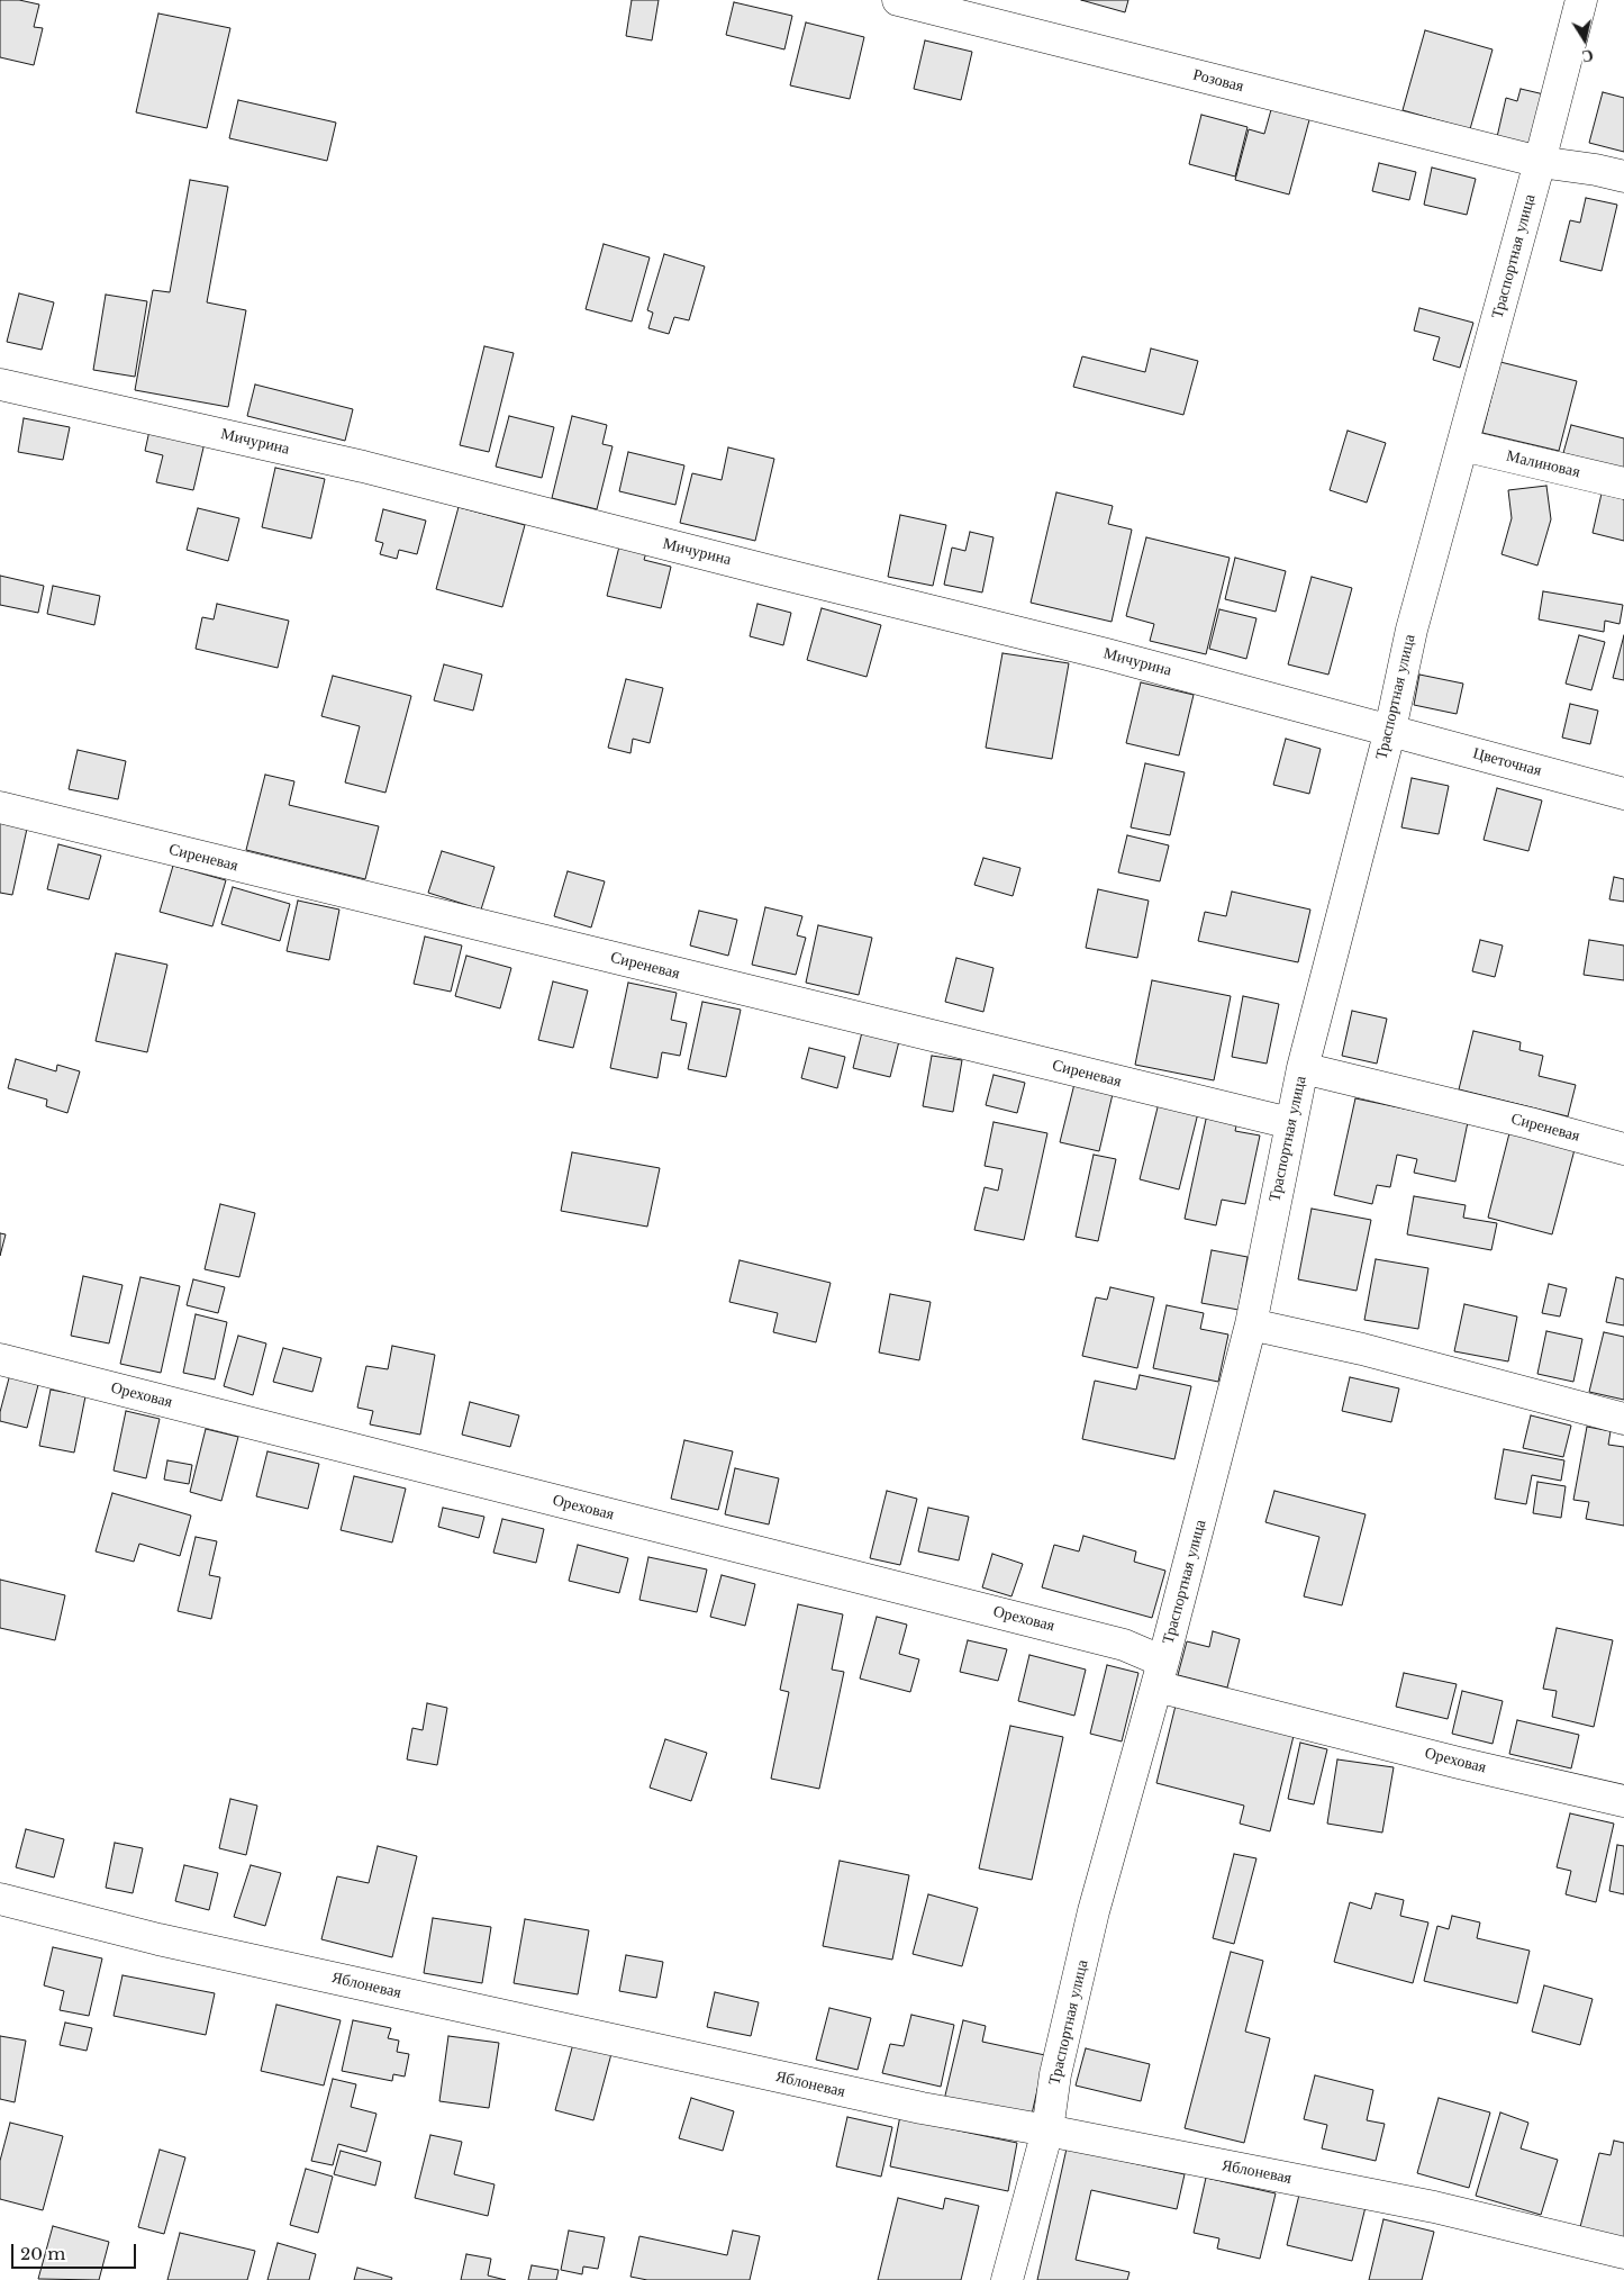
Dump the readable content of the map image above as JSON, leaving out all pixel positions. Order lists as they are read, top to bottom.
{
  "streets": {
    "street": [
      "Розовая",
      "Траспортная улица",
      "Мичурина",
      "Малиновая",
      "Цветочная",
      "Сиреневая",
      "Ореховая",
      "Яблоневая"
    ]
  },
  "crossings": [
    ["Розовая", "Траспортная улица"],
    ["Траспортная улица", "Мичурина"],
    ["Траспортная улица", "Малиновая"],
    ["Траспортная улица", "Цветочная"],
    ["Траспортная улица", "Сиреневая"],
    ["Траспортная улица", "Ореховая"],
    ["Траспортная улица", "Яблоневая"],
    ["Мичурина", "Цветочная"]
  ],
  "scale_bar": "20 m",
  "north": "bottom"
}
